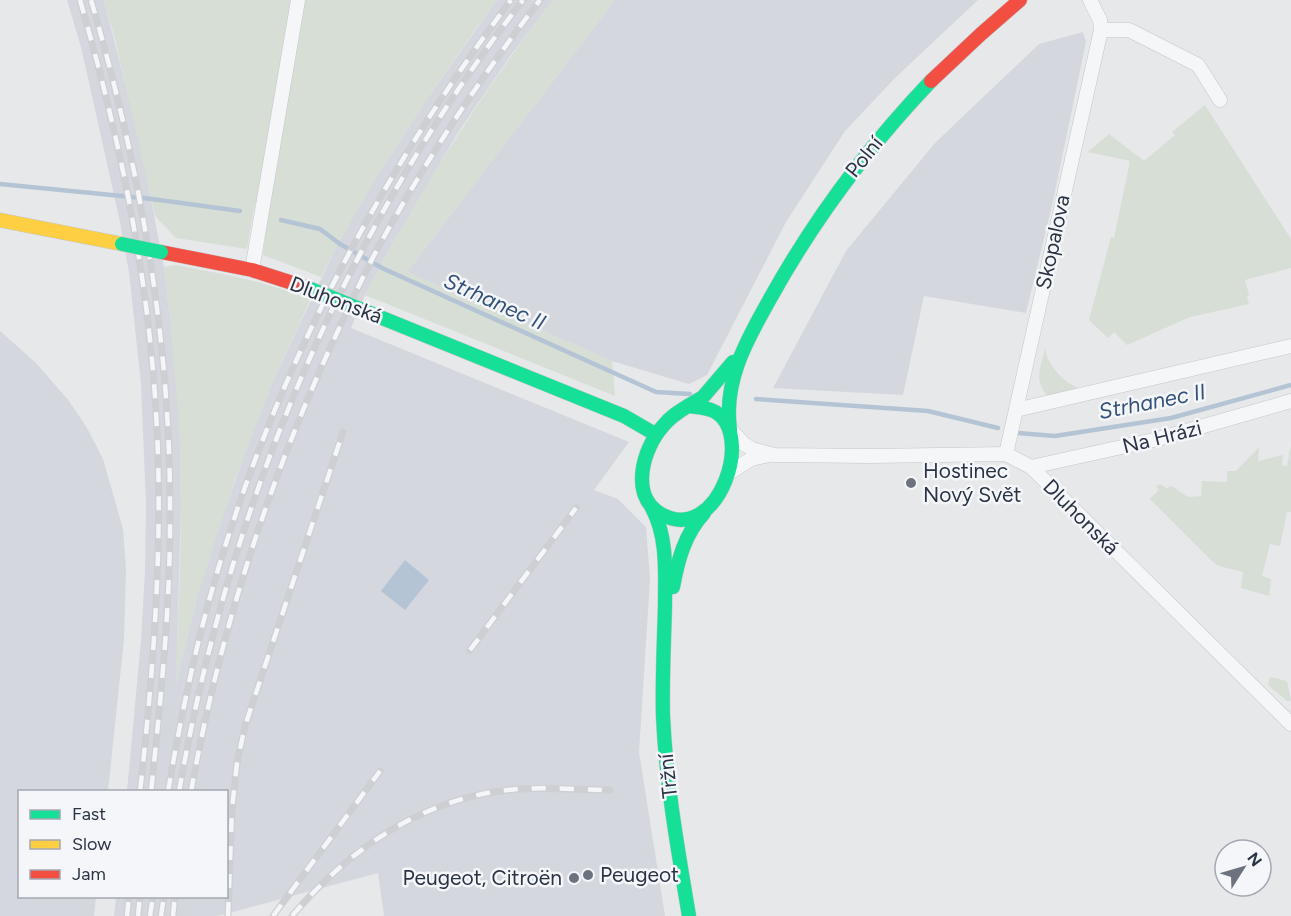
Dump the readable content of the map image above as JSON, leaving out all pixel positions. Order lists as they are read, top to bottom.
{
  "streets": {
    "main road": ["Polní", "Dluhonská", "Tržní"],
    "street": ["Skopalova", "Na Hrázi"]
  },
  "crossings": [
    ["Polní", "Dluhonská"],
    ["Polní", "Tržní"],
    ["Skopalova", "Dluhonská"],
    ["Dluhonská", "Na Hrázi"],
    ["Dluhonská", "Tržní"]
  ],
  "water": ["Strhanec II"],
  "places": ["Hostinec Nový Svět", "Peugeot", "Peugeot, Citroën"],
  "legend": ["Fast", "Slow", "Jam"],
  "north": "top right"
}
